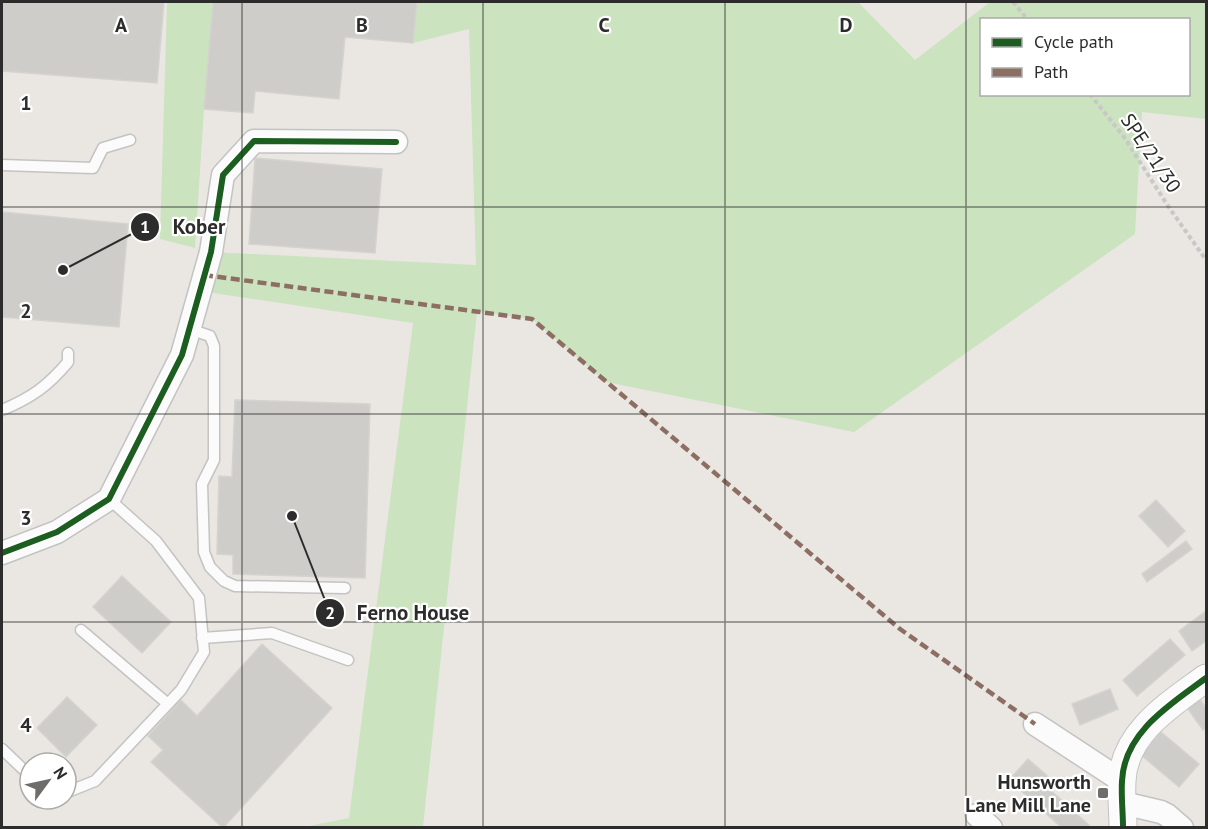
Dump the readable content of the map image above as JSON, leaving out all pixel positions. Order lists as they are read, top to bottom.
{
  "streets": {
    "path": ["SPE/21/30"]
  },
  "places": {
    "other": ["Kober", "Ferno House"],
    "transit": ["Hunsworth Lane Mill Lane"]
  },
  "legend": ["Cycle path", "Path"],
  "north": "top right",
  "grid": {
    "columns": [
      "A",
      "B",
      "C",
      "D"
    ],
    "rows": [
      "1",
      "2",
      "3",
      "4"
    ]
  }
}
